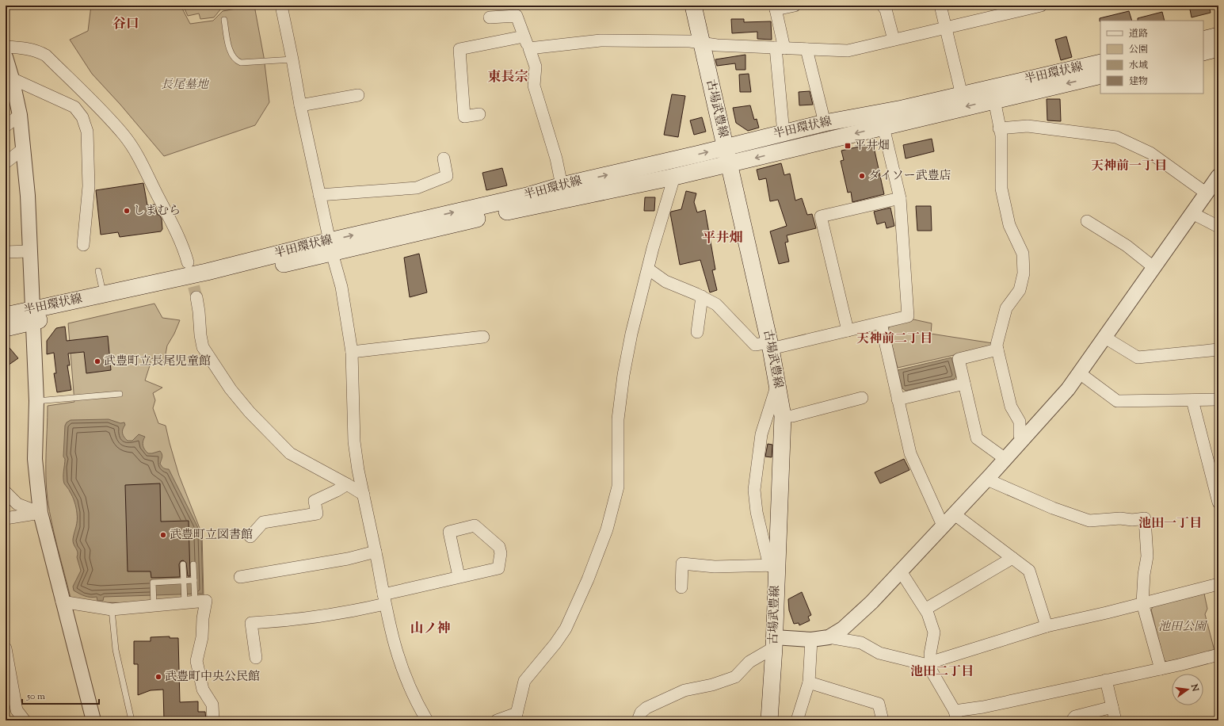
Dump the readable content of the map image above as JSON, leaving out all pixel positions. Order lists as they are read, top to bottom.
{
  "streets": {
    "main road": ["半田環状線", "古場武豊線"]
  },
  "crossings": [
    ["半田環状線", "古場武豊線"]
  ],
  "districts": [
    "谷口",
    "東長宗",
    "天神前一丁目",
    "平井畑",
    "天神前二丁目",
    "池田一丁目",
    "山ノ神",
    "池田二丁目"
  ],
  "parks": ["長尾墓地", "池田公園"],
  "places": {
    "transit": ["平井畑"],
    "other": [
      "ダイソー武豊店",
      "しまむら",
      "武豊町立長尾児童館",
      "武豊町立図書館",
      "武豊町中央公民館"
    ]
  },
  "legend": [
    "道路",
    "公園",
    "水域",
    "建物"
  ],
  "scale_bar": "50 m",
  "north": "right"
}
